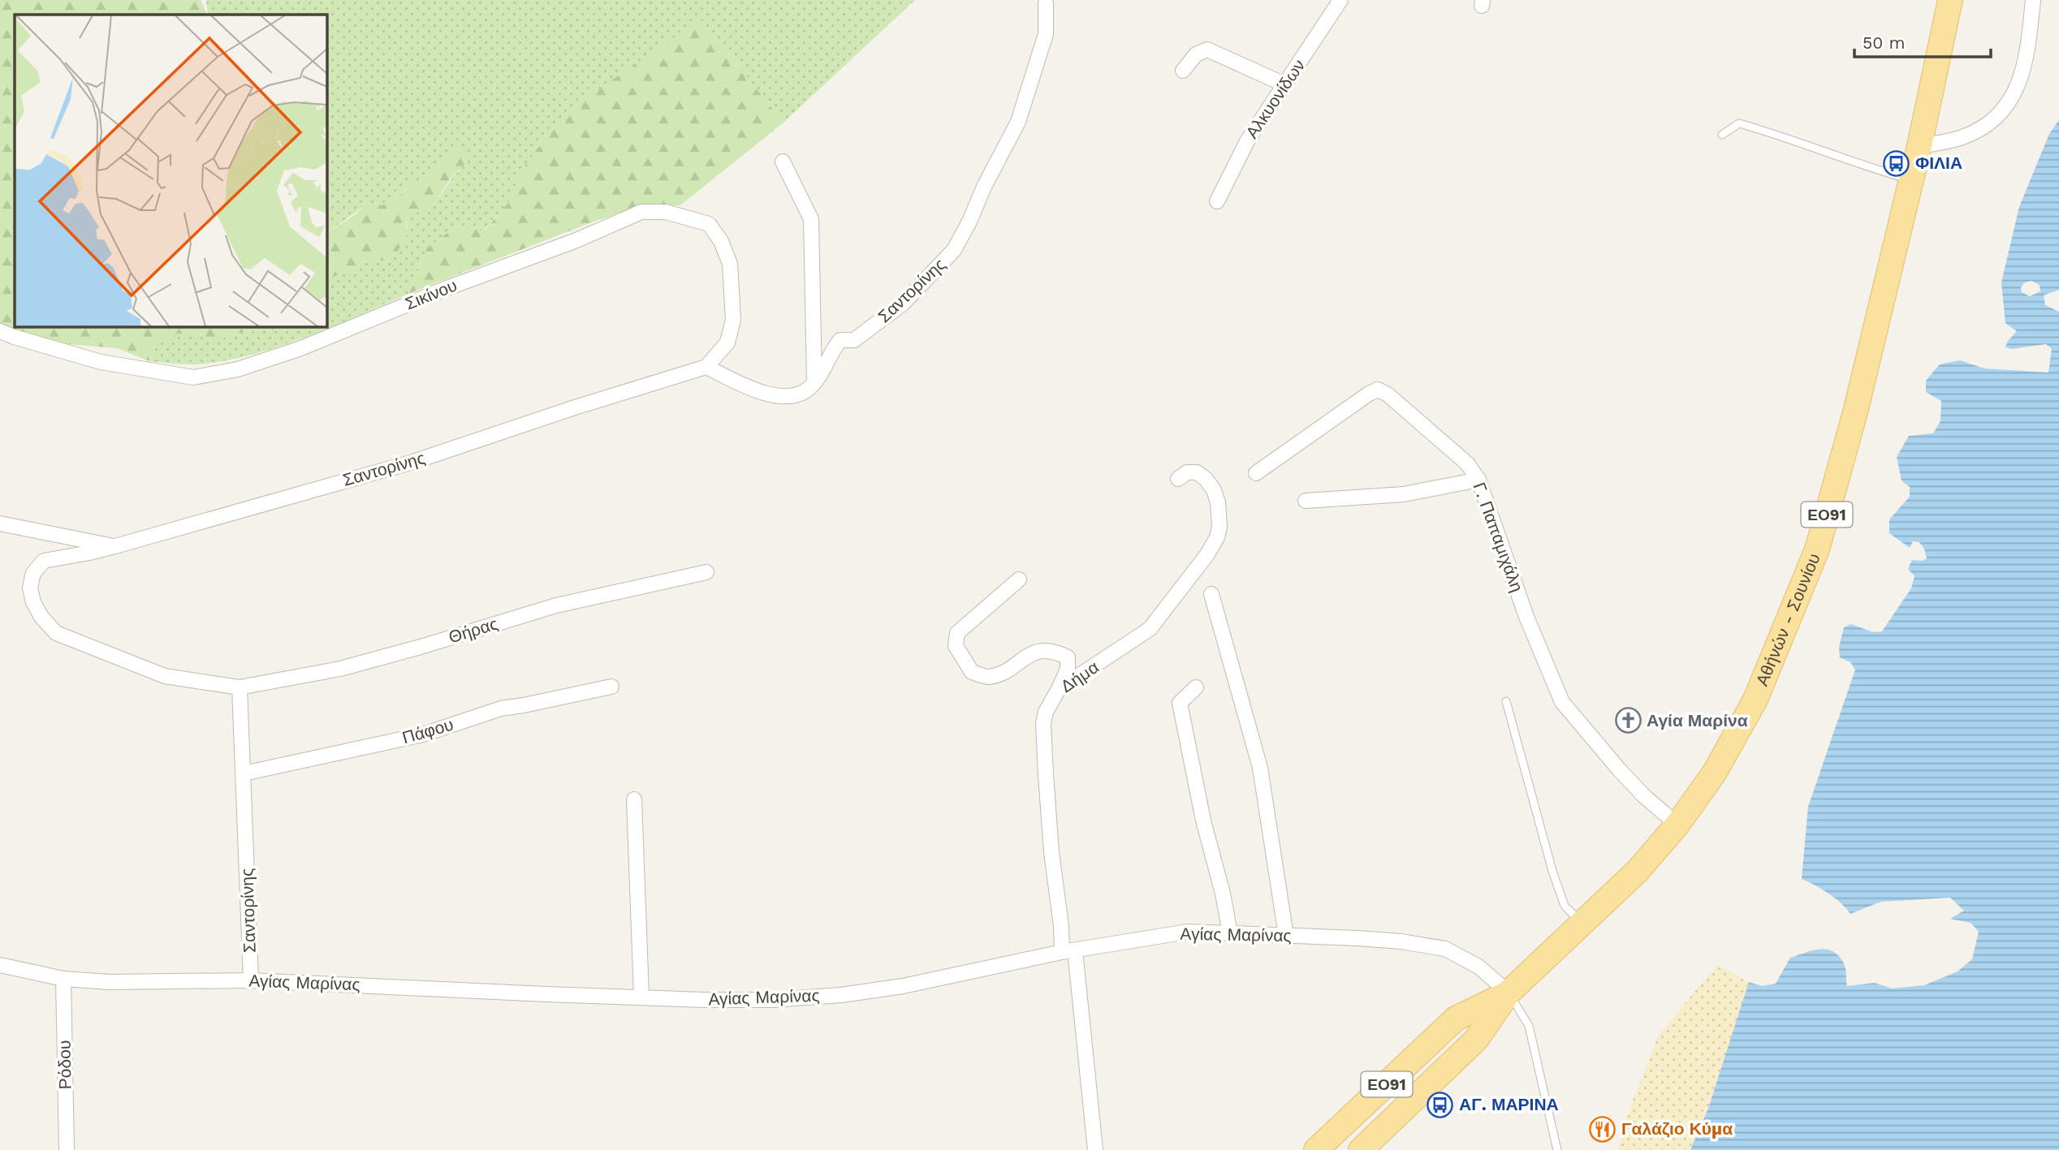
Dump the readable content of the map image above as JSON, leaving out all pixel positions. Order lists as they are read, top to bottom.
{
  "streets": {
    "main road": ["ΕΟ91", "Αθήνών - Σουνίου"],
    "street": [
      "Αλκυονίδων",
      "Σαντορίνης",
      "Σικίνου",
      "Γ. Παπαμιχάλη",
      "Θήρας",
      "Δήμα",
      "Πάφου",
      "Αγίας Μαρίνας",
      "Ρόδου"
    ]
  },
  "crossings": [
    ["Σαντορίνης", "Σικίνου"],
    ["Σαντορίνης", "Θήρας"],
    ["Σαντορίνης", "Πάφου"],
    ["Σαντορίνης", "Αγίας Μαρίνας"],
    ["Γ. Παπαμιχάλη", "Αθήνών - Σουνίου"],
    ["Αθήνών - Σουνίου", "Αγίας Μαρίνας"],
    ["Δήμα", "Αγίας Μαρίνας"],
    ["Αγίας Μαρίνας", "Ρόδου"]
  ],
  "places": {
    "bus stop": ["ΦΙΛΙΑ", "ΑΓ. ΜΑΡΙΝΑ"],
    "church": ["Αγία Μαρίνα"],
    "restaurant": ["Γαλάζιο Κύμα"]
  },
  "scale_bar": "50 m"
}
